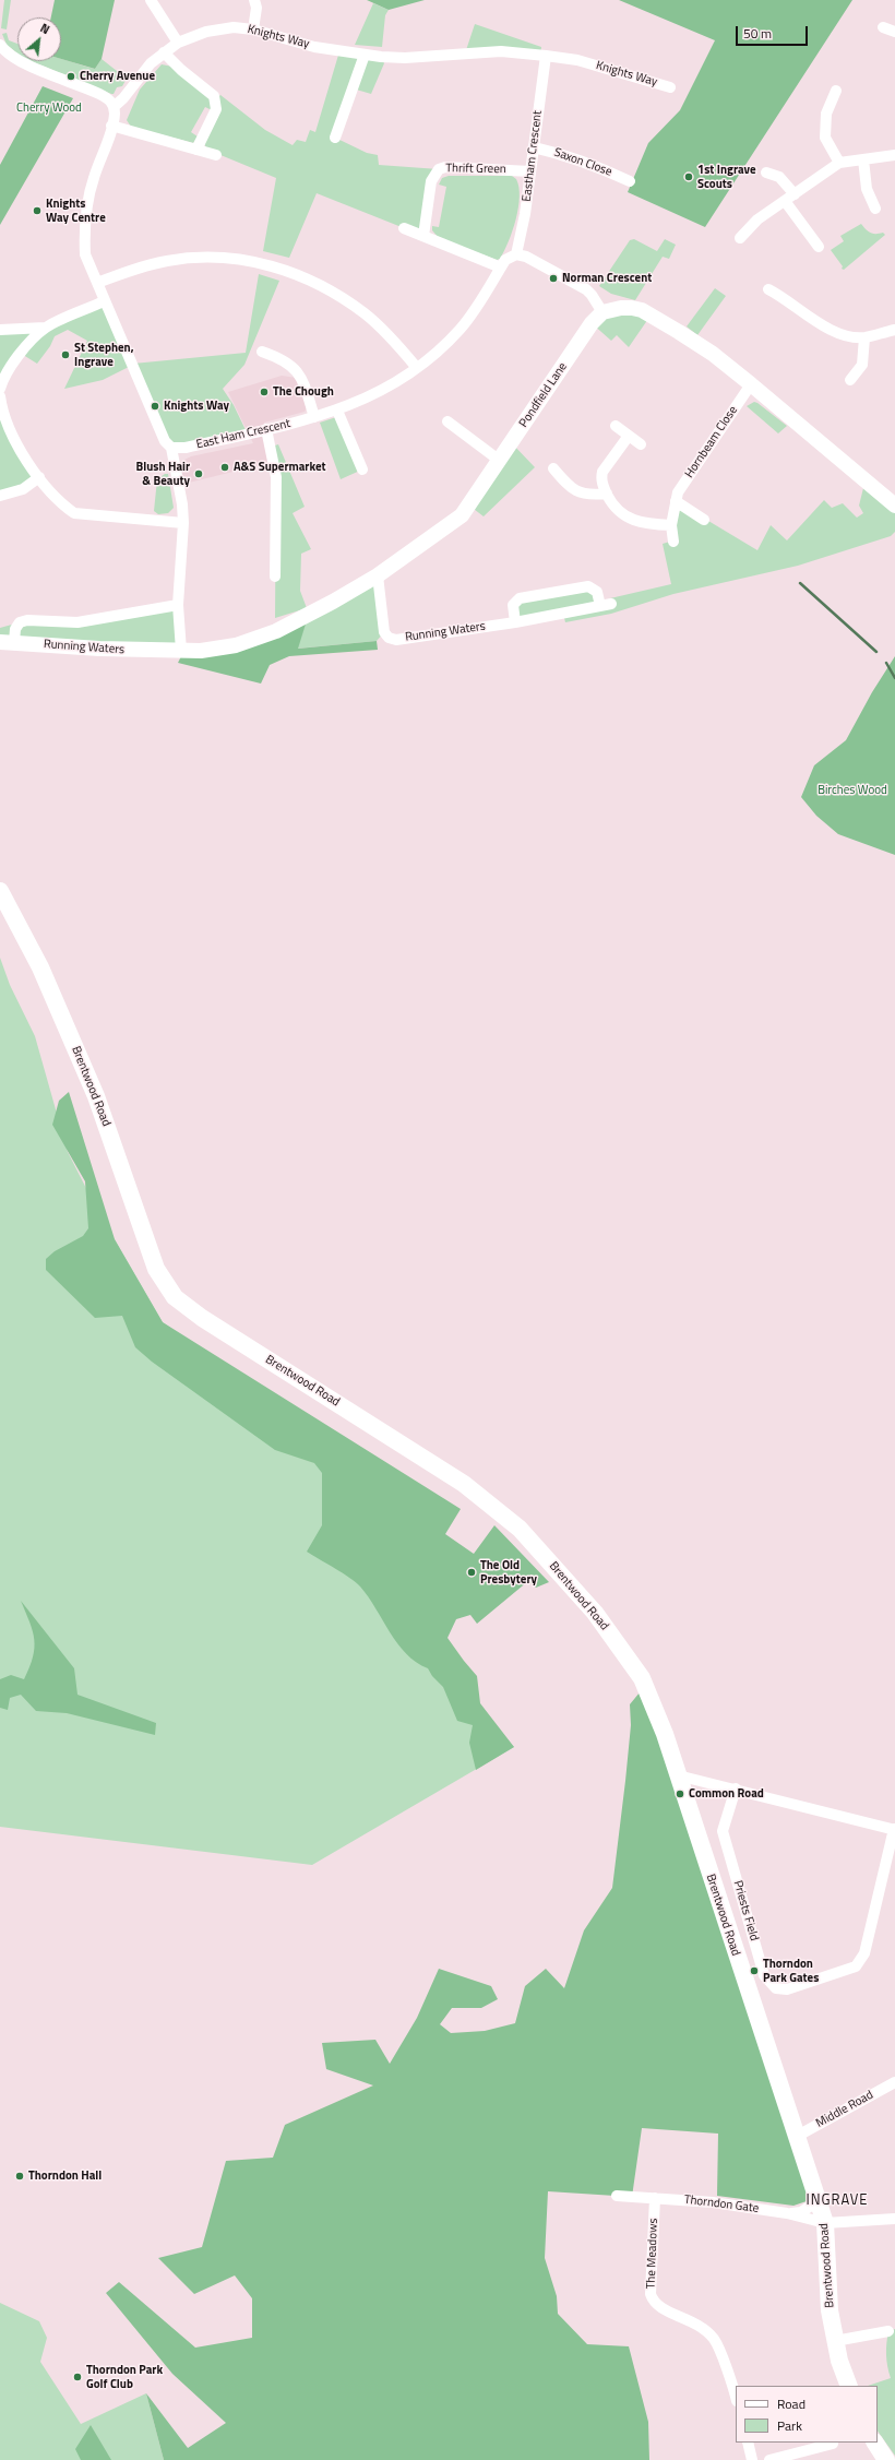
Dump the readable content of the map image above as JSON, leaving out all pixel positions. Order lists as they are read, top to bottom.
{
  "streets": {
    "main road": ["Brentwood Road"],
    "street": [
      "Knights Way",
      "Eastham Crescent",
      "Saxon Close",
      "Thrift Green",
      "Pondfield Lane",
      "East Ham Crescent",
      "Hornbeam Close",
      "Running Waters",
      "Priests Field",
      "Middle Road",
      "Thorndon Gate",
      "The Meadows"
    ]
  },
  "crossings": [
    ["Knights Way", "Eastham Crescent"],
    ["Eastham Crescent", "Saxon Close"],
    ["Eastham Crescent", "Thrift Green"],
    ["Eastham Crescent", "East Ham Crescent"],
    ["Pondfield Lane", "Running Waters"],
    ["Brentwood Road", "Middle Road"],
    ["Brentwood Road", "Thorndon Gate"],
    ["Thorndon Gate", "The Meadows"]
  ],
  "districts": ["INGRAVE"],
  "parks": ["Cherry Wood", "Birches Wood"],
  "places": [
    "Cherry Avenue",
    "1st Ingrave Scouts",
    "Knights Way Centre",
    "Norman Crescent",
    "St Stephen, Ingrave",
    "The Chough",
    "Knights Way",
    "A&S Supermarket",
    "Blush Hair & Beauty",
    "The Old Presbytery",
    "Common Road",
    "Thorndon Park Gates",
    "Thorndon Hall",
    "Thorndon Park Golf Club"
  ],
  "legend": ["Road", "Park"],
  "scale_bar": "50 m",
  "north": "top right"
}
